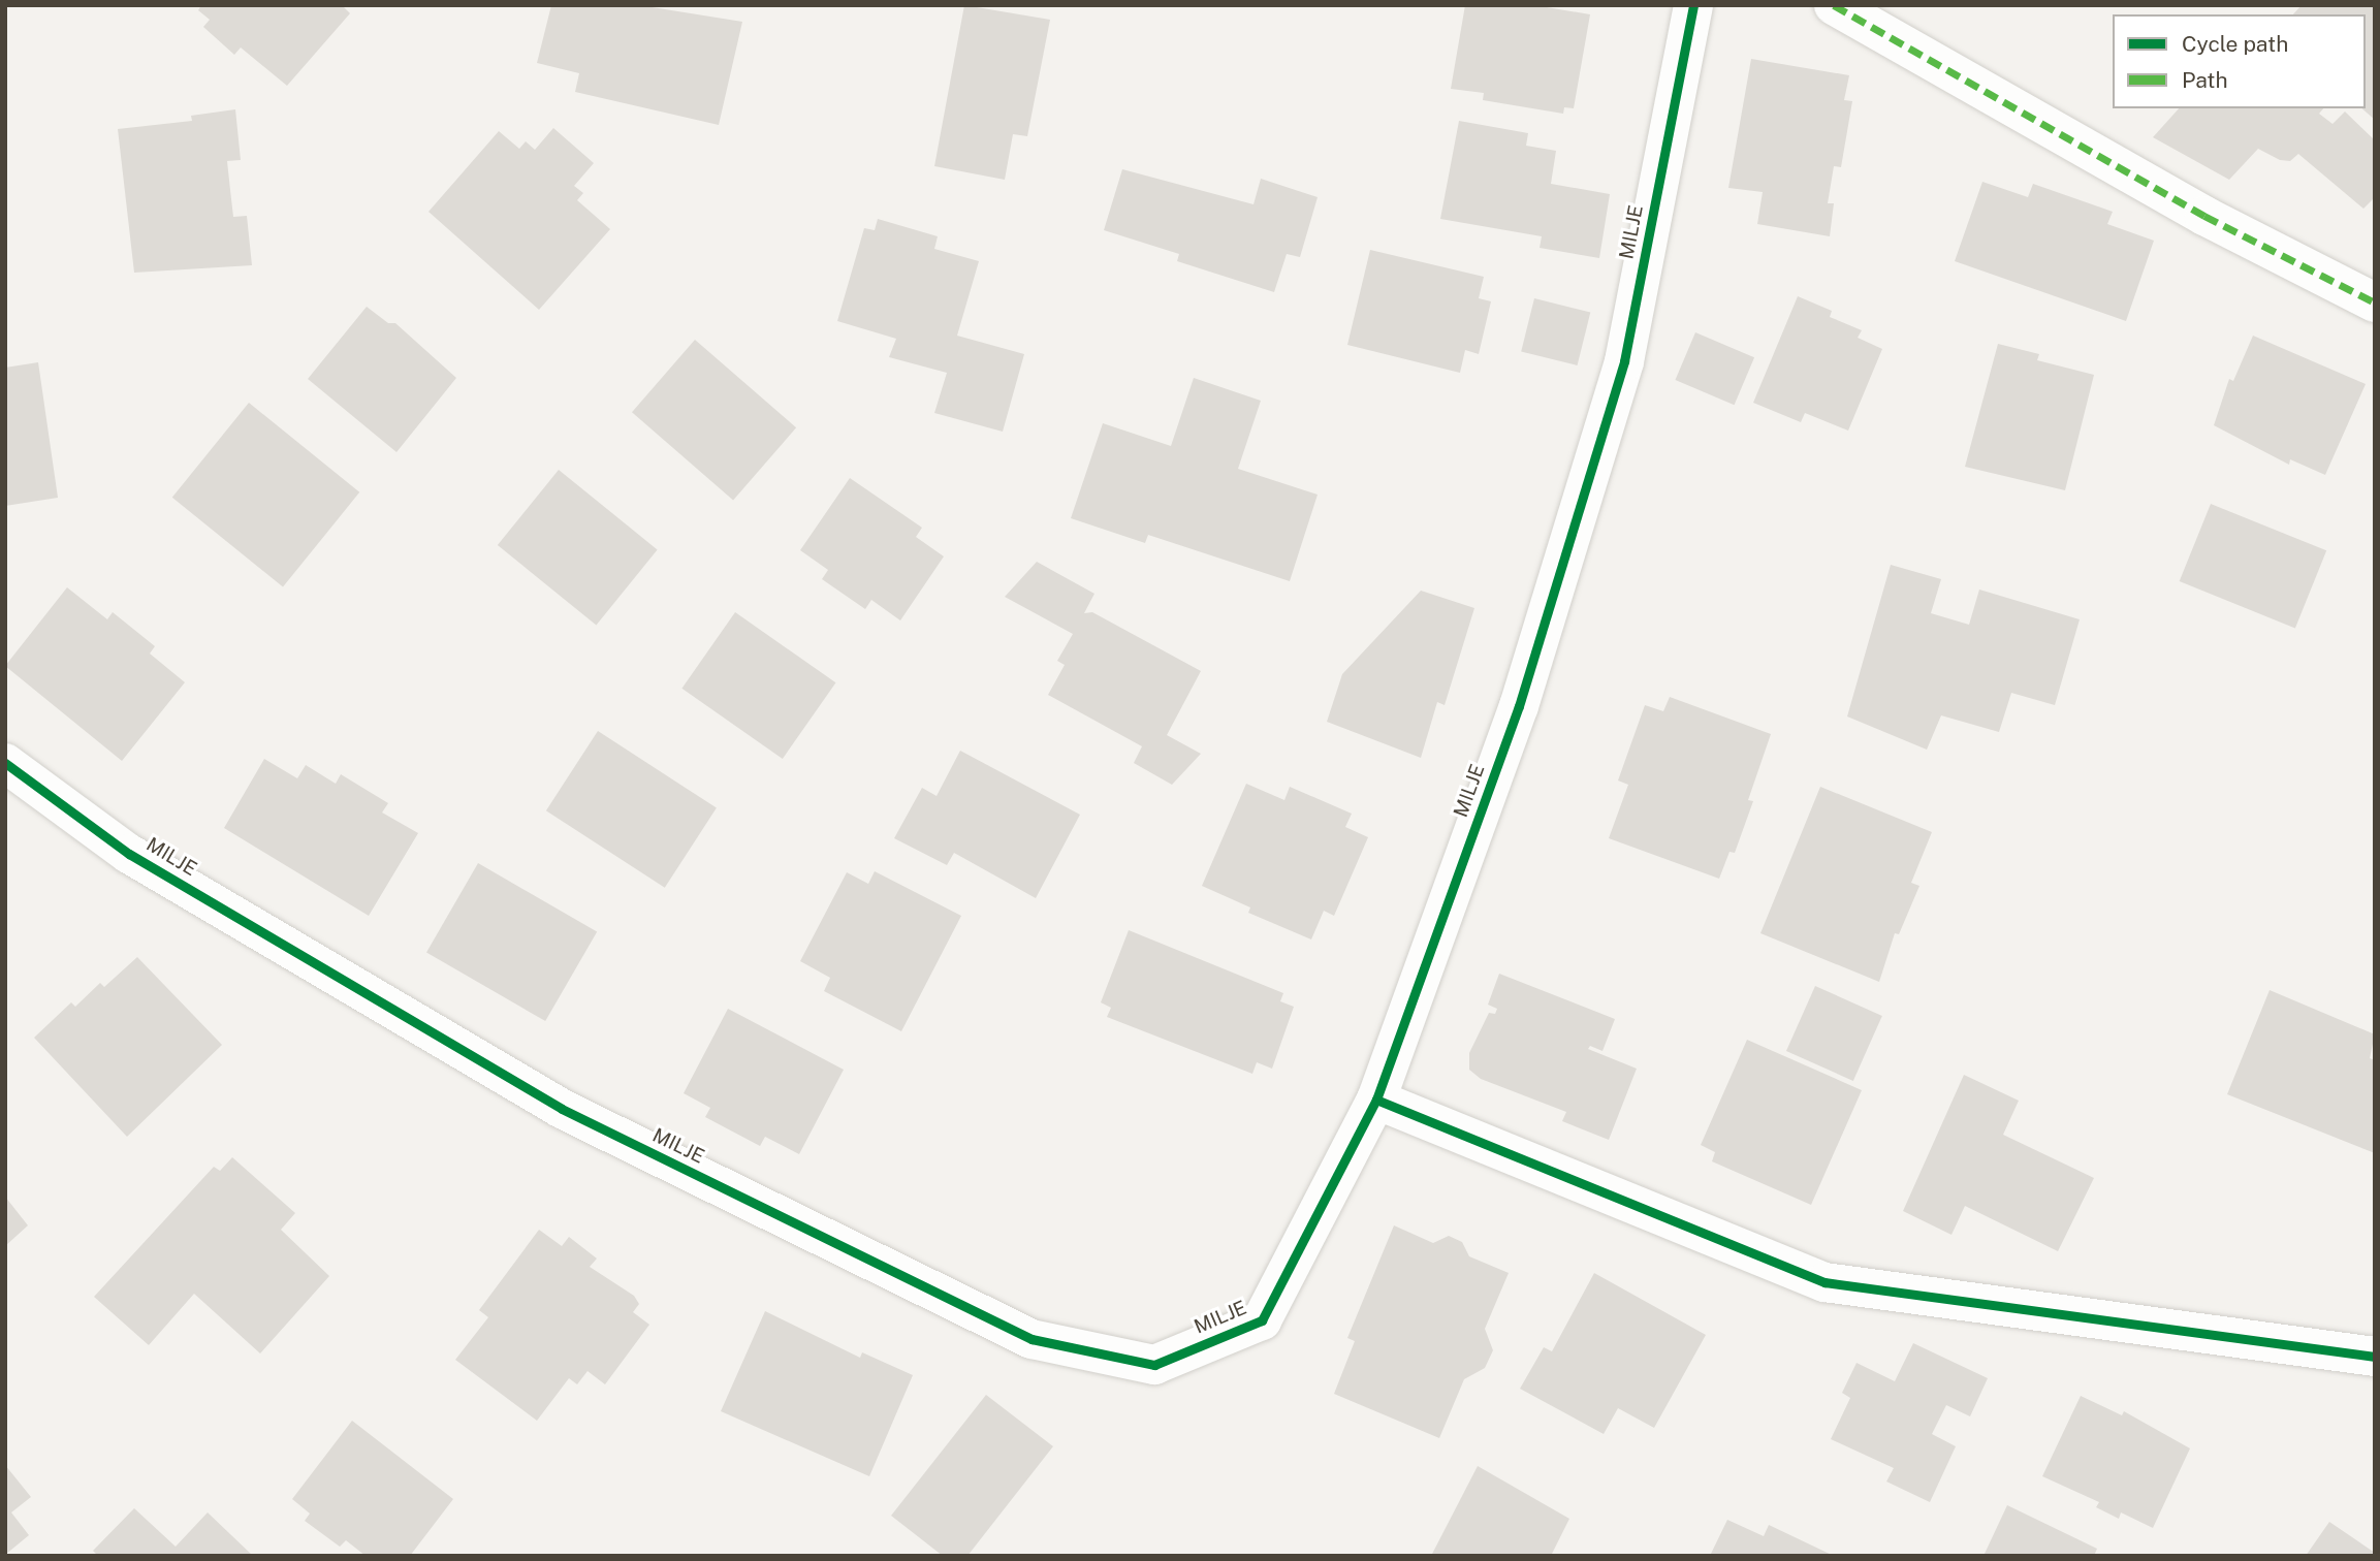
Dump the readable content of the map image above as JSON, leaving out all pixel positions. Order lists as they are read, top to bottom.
{
  "streets": {
    "street": ["MILJE"]
  },
  "legend": ["Cycle path", "Path"]
}
